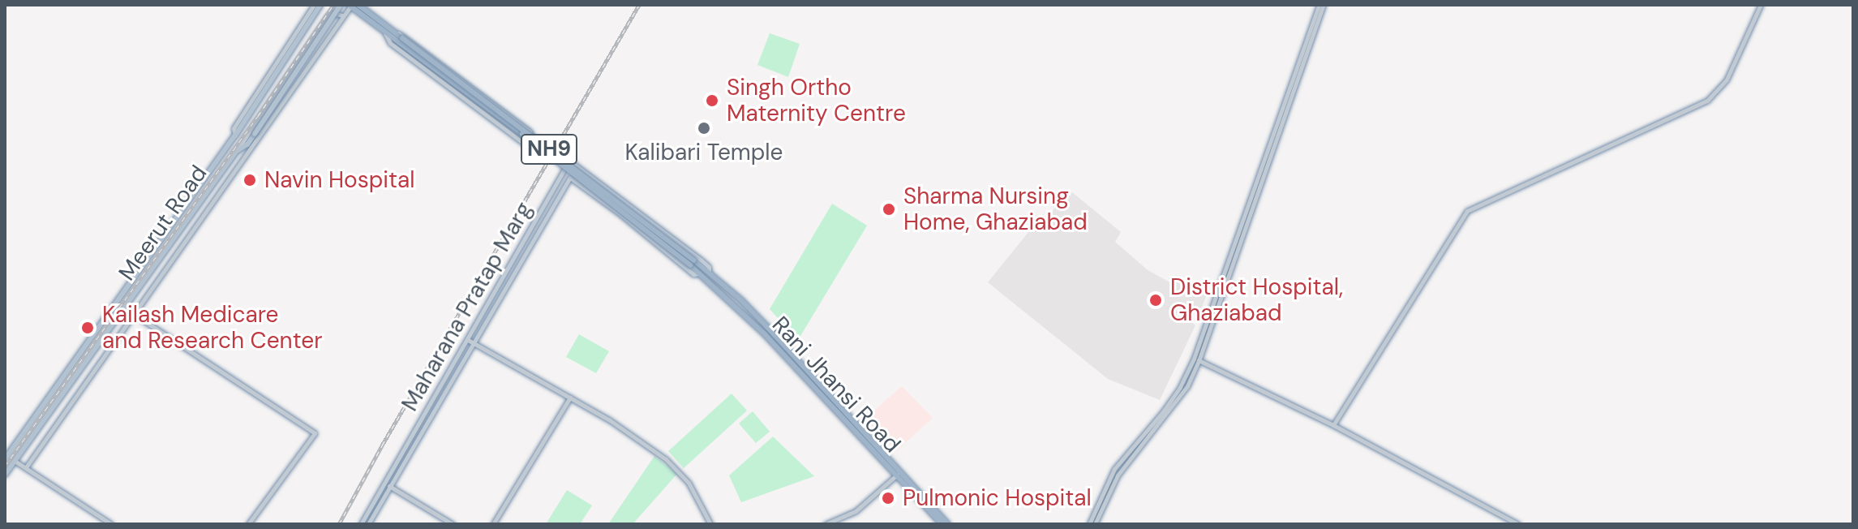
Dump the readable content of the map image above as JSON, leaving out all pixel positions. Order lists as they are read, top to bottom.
{
  "streets": {
    "highway": ["NH9", "Rani Jhansi Road"],
    "main road": ["Meerut Road", "Maharana Pratap Marg"]
  },
  "crossings": [
    ["NH9", "Rani Jhansi Road"]
  ],
  "places": [
    "Singh Ortho Maternity Centre",
    "Kalibari Temple",
    "Navin Hospital",
    "Sharma Nursing Home, Ghaziabad",
    "District Hospital, Ghaziabad",
    "Kailash Medicare and Research Center",
    "Pulmonic Hospital"
  ]
}
